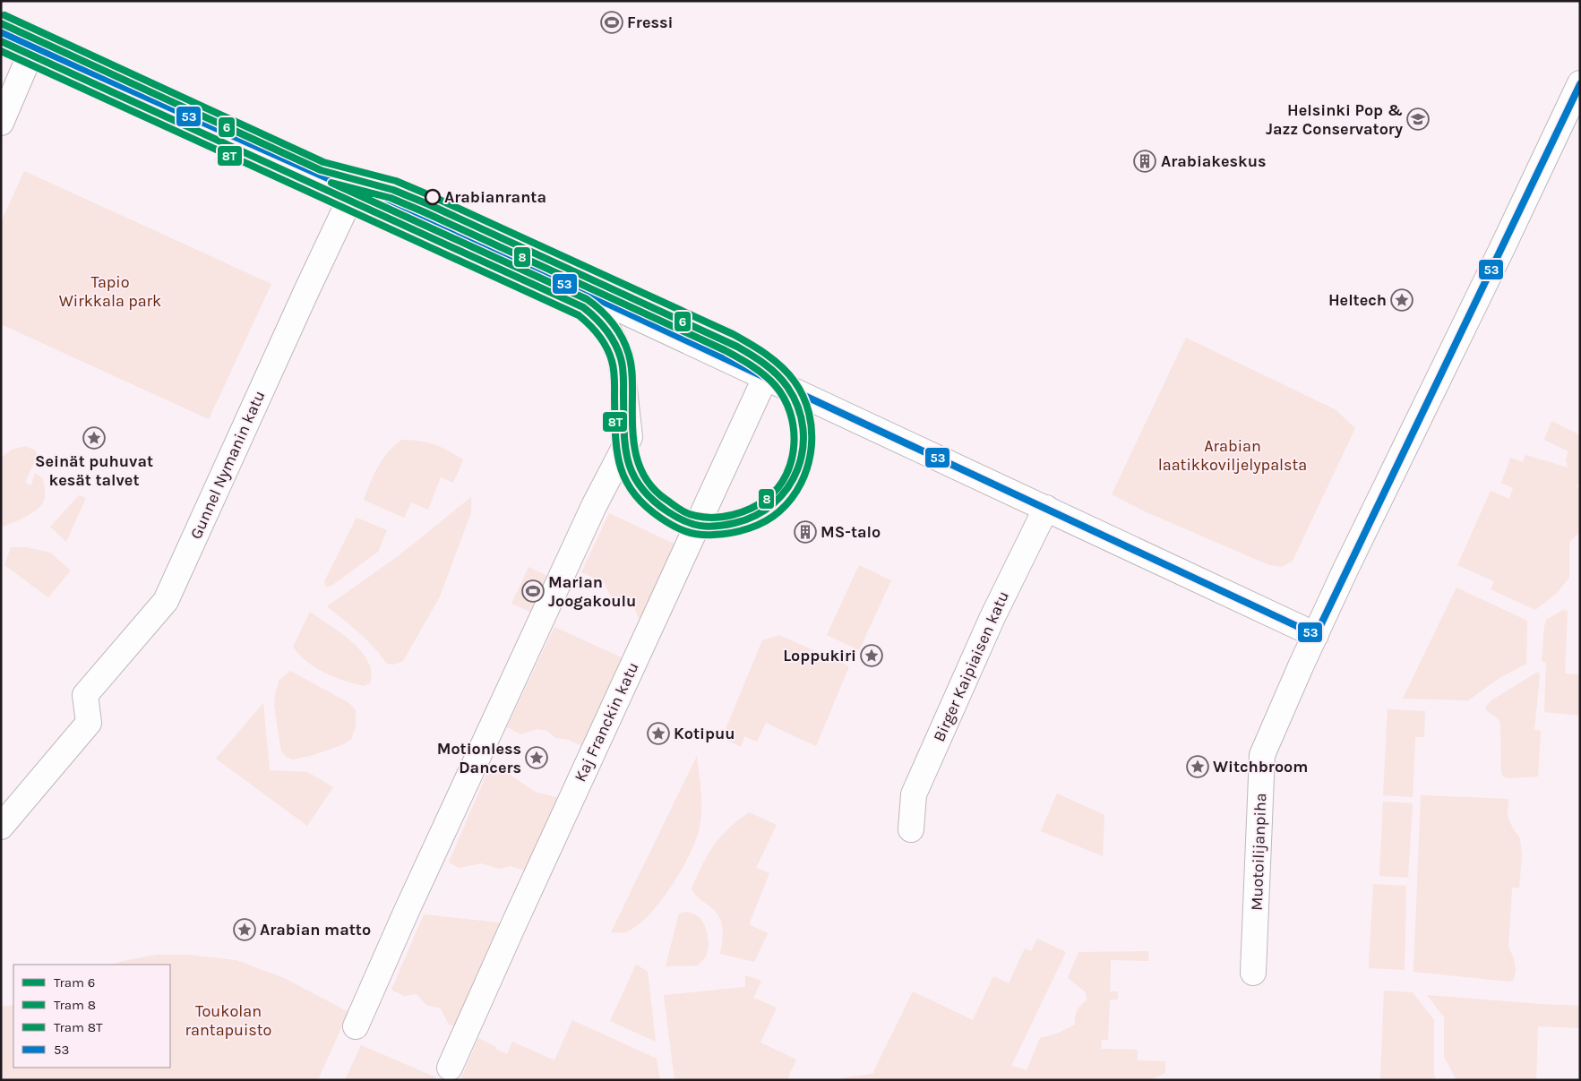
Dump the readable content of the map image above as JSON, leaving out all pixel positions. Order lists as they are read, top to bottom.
{
  "streets": {
    "street": [
      "Gunnel Nymanin katu",
      "Birger Kaipiaisen katu",
      "Kaj Franckin katu",
      "Muotoilijanpiha"
    ]
  },
  "parks": ["Tapio Wirkkala park", "Arabian laatikkoviljelypalsta", "Toukolan rantapuisto"],
  "places": {
    "sports": ["Fressi", "Marian Joogakoulu"],
    "school or university": ["Helsinki Pop & Jazz Conservatory"],
    "building": ["Arabiakeskus", "MS-talo"],
    "other": ["Arabianranta"],
    "place": [
      "Heltech",
      "Seinät puhuvat kesät talvet",
      "Loppukiri",
      "Kotipuu",
      "Motionless Dancers",
      "Witchbroom",
      "Arabian matto"
    ]
  },
  "lines": [
    "tram line 8T",
    "tram line 6",
    "transit line 53",
    "tram line 8"
  ],
  "legend": [
    "Tram 6",
    "Tram 8",
    "Tram 8T",
    "53"
  ]
}
